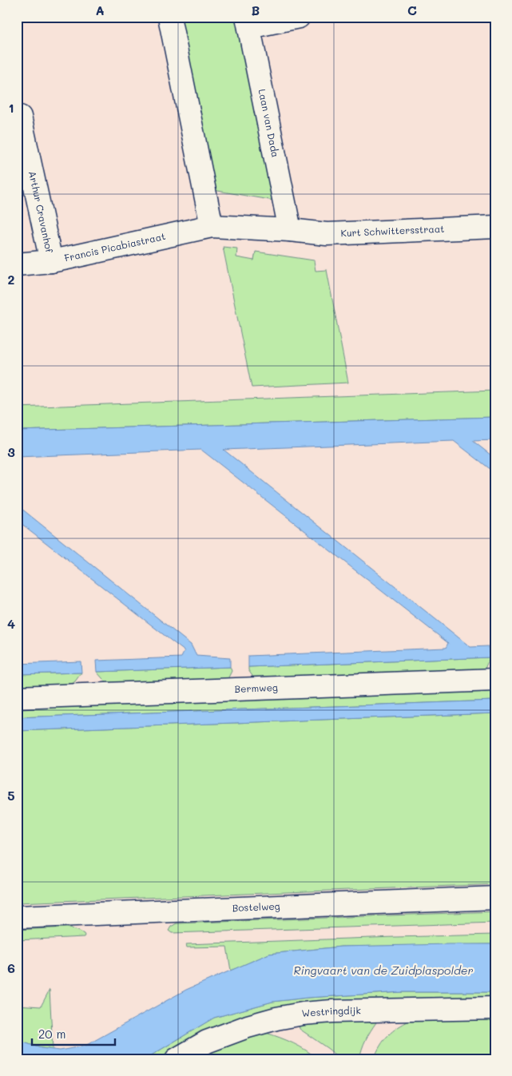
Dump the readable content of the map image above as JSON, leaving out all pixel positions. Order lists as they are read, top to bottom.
{
  "streets": {
    "street": [
      "Laan van Dada",
      "Arthur Cravanhof",
      "Kurt Schwittersstraat",
      "Francis Picabiastraat",
      "Bermweg",
      "Bostelweg",
      "Westringdijk"
    ]
  },
  "crossings": [
    ["Laan van Dada", "Kurt Schwittersstraat"],
    ["Laan van Dada", "Francis Picabiastraat"],
    ["Arthur Cravanhof", "Francis Picabiastraat"],
    ["Kurt Schwittersstraat", "Francis Picabiastraat"]
  ],
  "water": ["Ringvaart van de Zuidplaspolder"],
  "scale_bar": "20 m",
  "grid": {
    "columns": ["A", "B", "C"],
    "rows": [
      "1",
      "2",
      "3",
      "4",
      "5",
      "6"
    ]
  }
}
